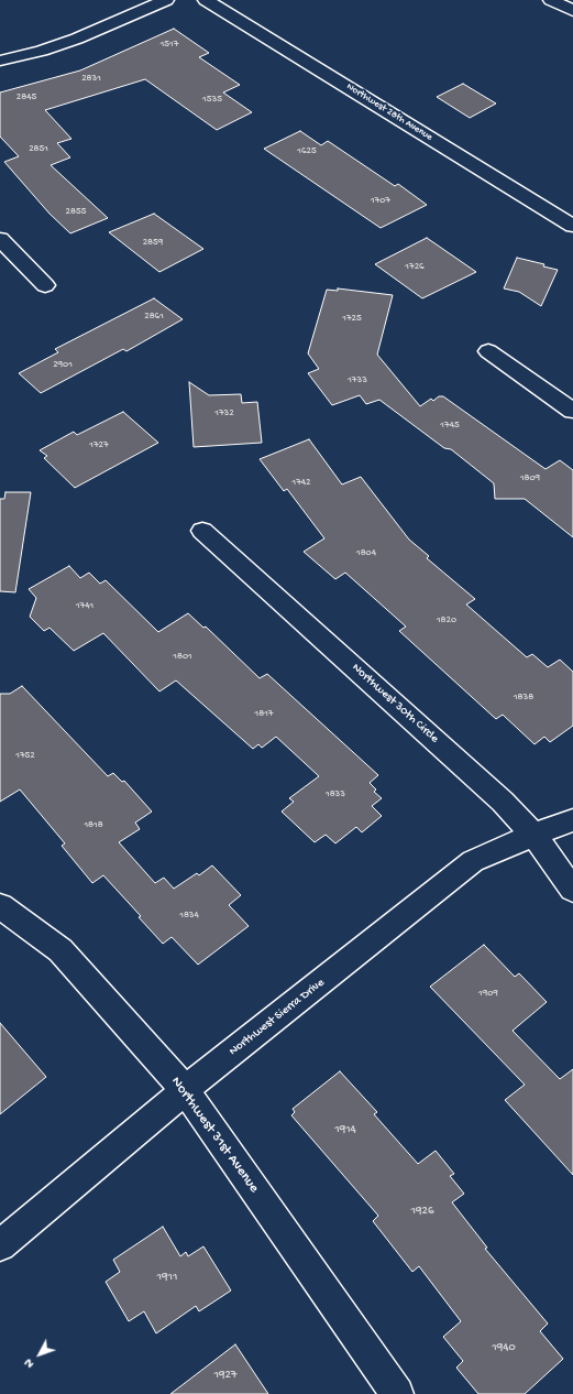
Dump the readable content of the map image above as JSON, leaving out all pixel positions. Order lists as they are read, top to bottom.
{
  "streets": {
    "street": [
      "Northwest 28th Avenue",
      "Northwest 30th Circle",
      "Northwest Sierra Drive",
      "Northwest 31st Avenue"
    ]
  },
  "crossings": [
    ["Northwest 30th Circle", "Northwest Sierra Drive"],
    ["Northwest Sierra Drive", "Northwest 31st Avenue"]
  ],
  "house_numbers": [
    "1517",
    "2831",
    "2845",
    "1535",
    "2851",
    "1625",
    "1707",
    "2855",
    "2859",
    "1726",
    "2861",
    "1725",
    "2901",
    "1733",
    "1732",
    "1745",
    "1727",
    "1809",
    "1742",
    "1804",
    "1741",
    "1820",
    "1801",
    "1838",
    "1817",
    "1752",
    "1833",
    "1818",
    "1834",
    "1909",
    "1914",
    "1926",
    "1911",
    "1940",
    "1927"
  ],
  "north": "bottom left"
}
